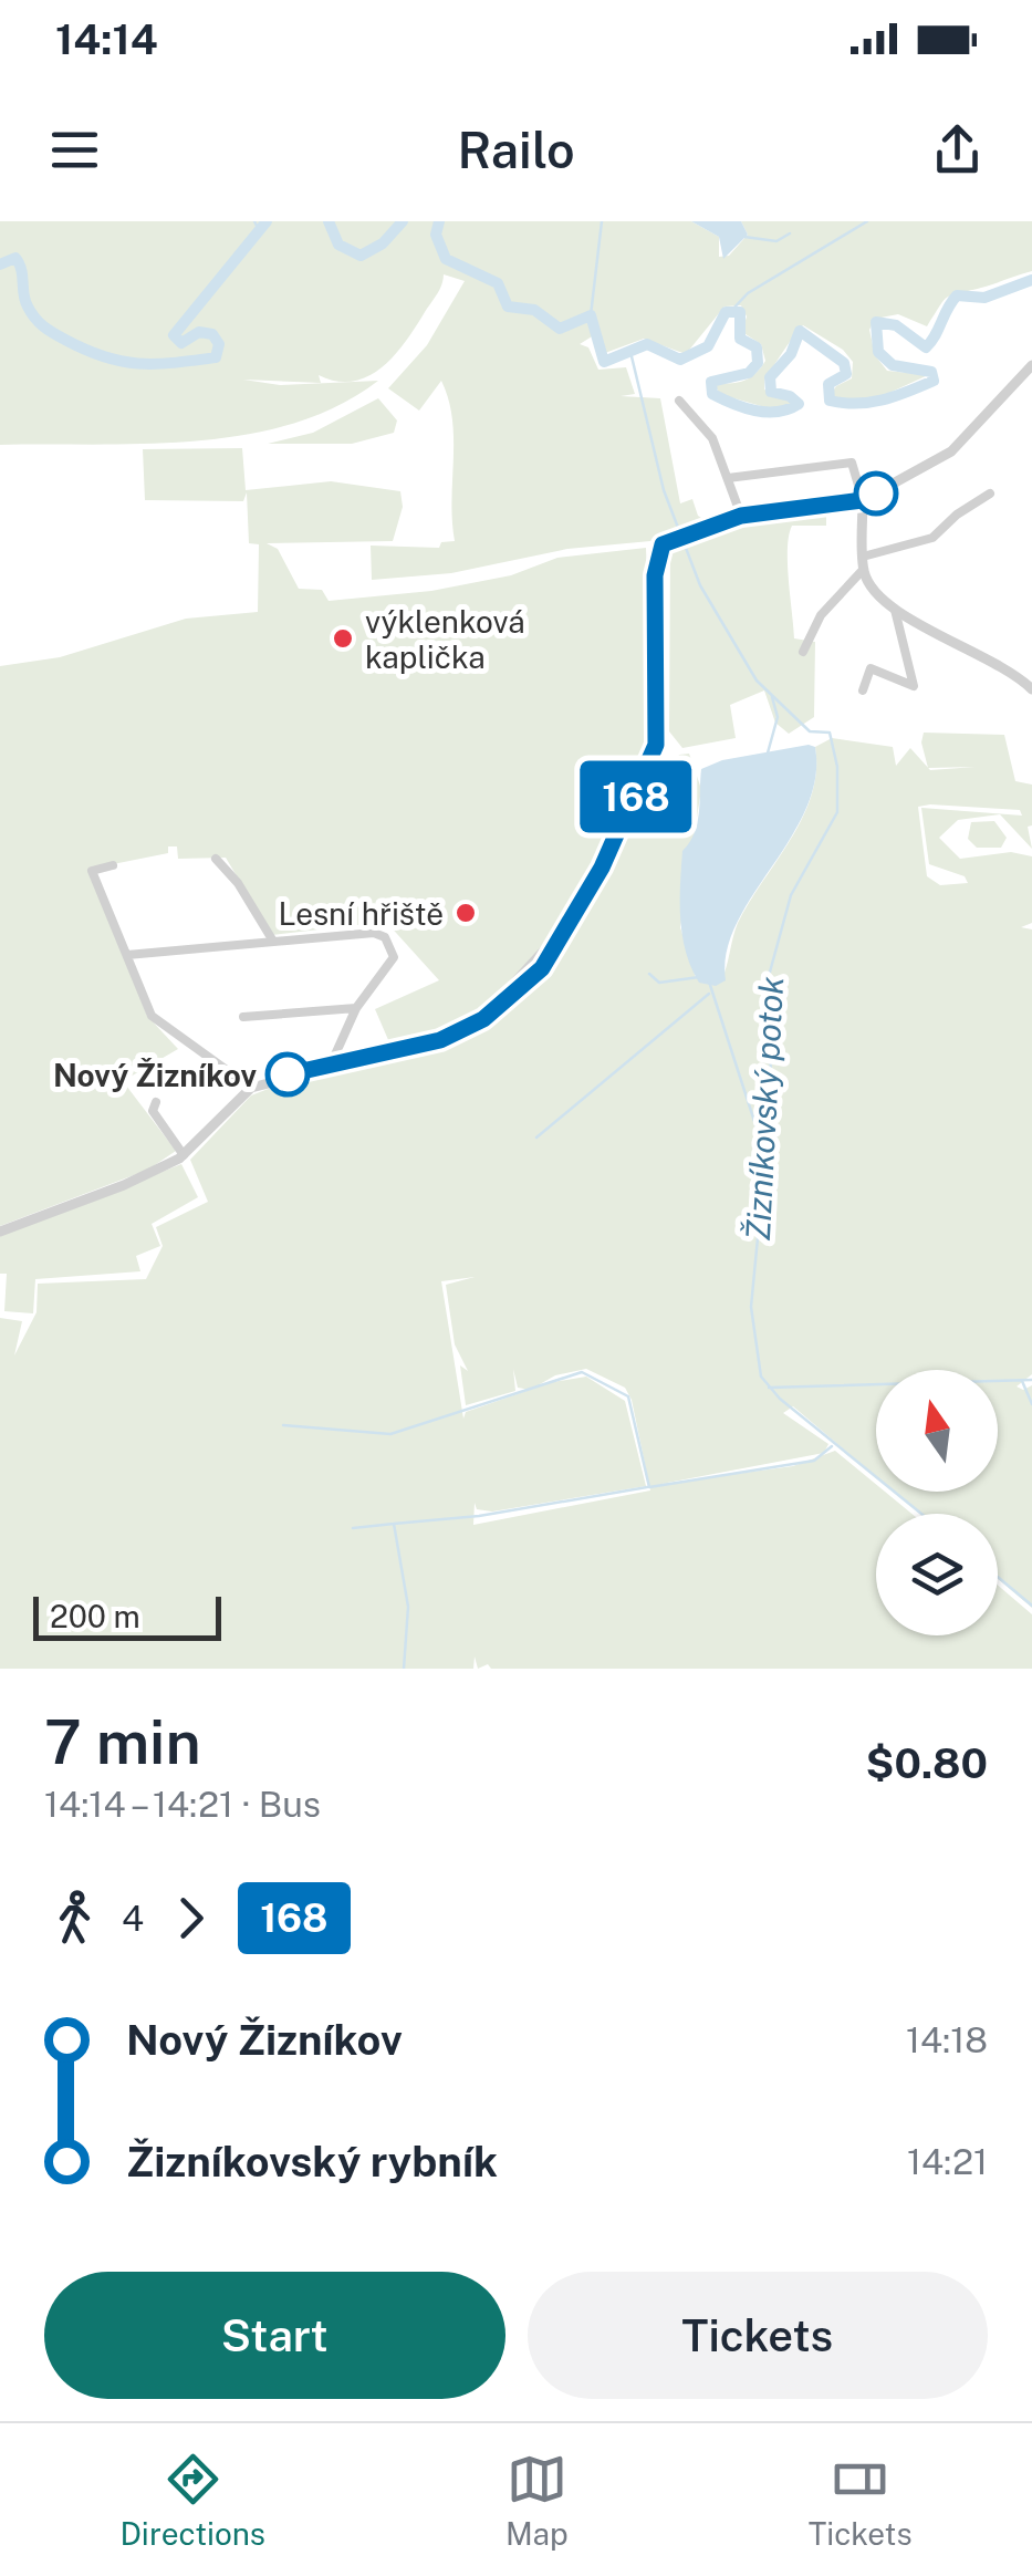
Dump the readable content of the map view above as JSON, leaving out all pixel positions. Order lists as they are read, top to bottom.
{
  "water": ["Žizníkovský potok"],
  "places": ["výklenková kaplička", "Lesní hřiště", "Nový Žizníkov"],
  "lines": ["bus line 168"],
  "scale_bar": "200 m",
  "north": "top",
  "page": {
    "status": "14:14",
    "header": "Railo",
    "on_map": "168",
    "scale": "200 m",
    "heading": ["7 min", "14:14 – 14:21 · Bus", "$0.80"],
    "legs": ["4", "168"],
    "list": [
      {
        "name": "Nový Žizníkov",
        "value": "14:18"
      },
      {
        "name": "Žizníkovský rybník",
        "value": "14:21"
      }
    ],
    "buttons": ["Start", "Tickets"],
    "tabs": ["Directions", "Map", "Tickets"]
  }
}
